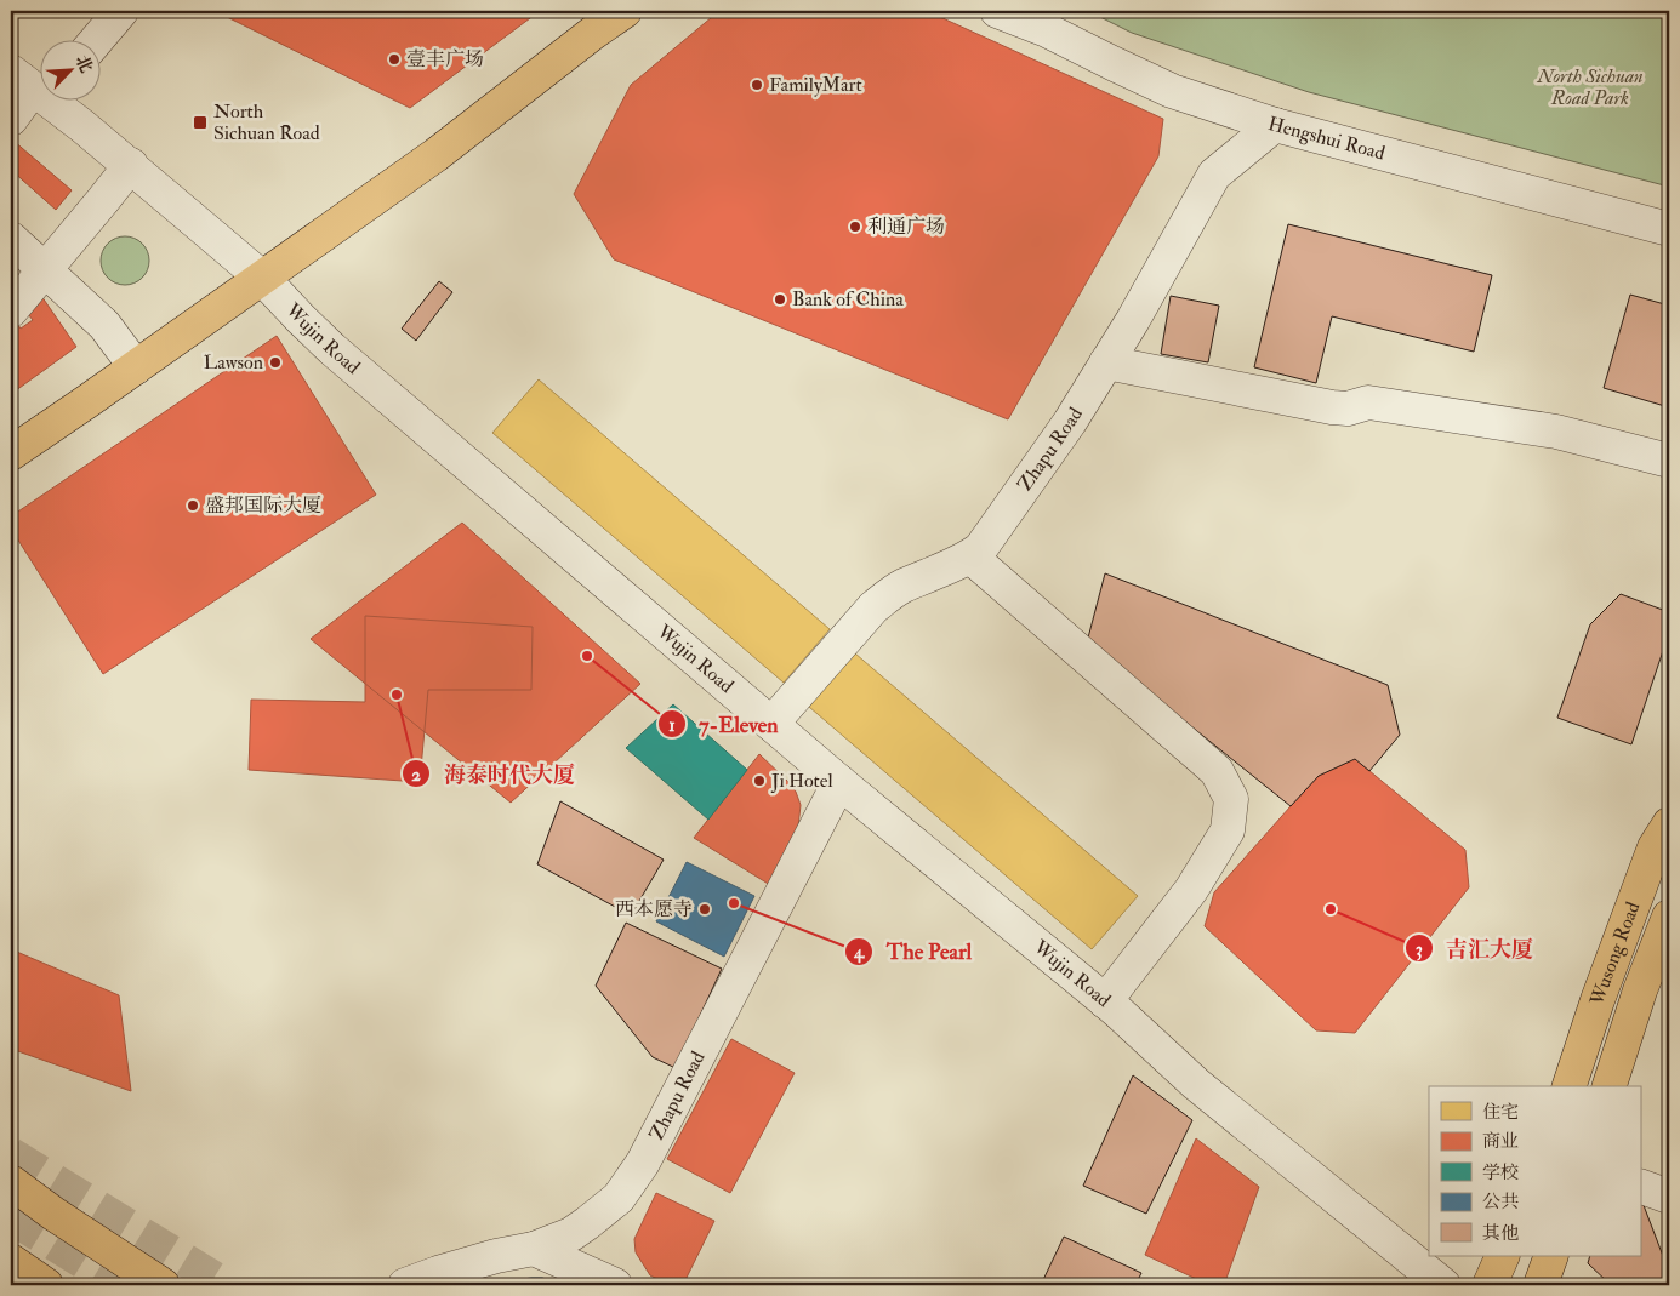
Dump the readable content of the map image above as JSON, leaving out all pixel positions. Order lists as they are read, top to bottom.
{
  "streets": {
    "main road": ["Wusong Road"],
    "street": ["Hengshui Road", "Wujin Road", "Zhapu Road"]
  },
  "crossings": [
    ["Hengshui Road", "Zhapu Road"],
    ["Wujin Road", "Zhapu Road"]
  ],
  "parks": ["North Sichuan Road Park"],
  "places": {
    "other": [
      "壹丰广场",
      "FamilyMart",
      "利通广场",
      "Bank of China",
      "Lawson",
      "盛邦国际大厦",
      "7-Eleven",
      "海泰时代大厦",
      "Ji Hotel",
      "The Pearl",
      "西本愿寺",
      "吉汇大厦"
    ],
    "transit": ["North Sichuan Road"]
  },
  "legend": [
    "住宅",
    "商业",
    "学校",
    "公共",
    "其他"
  ],
  "north": "top right"
}
